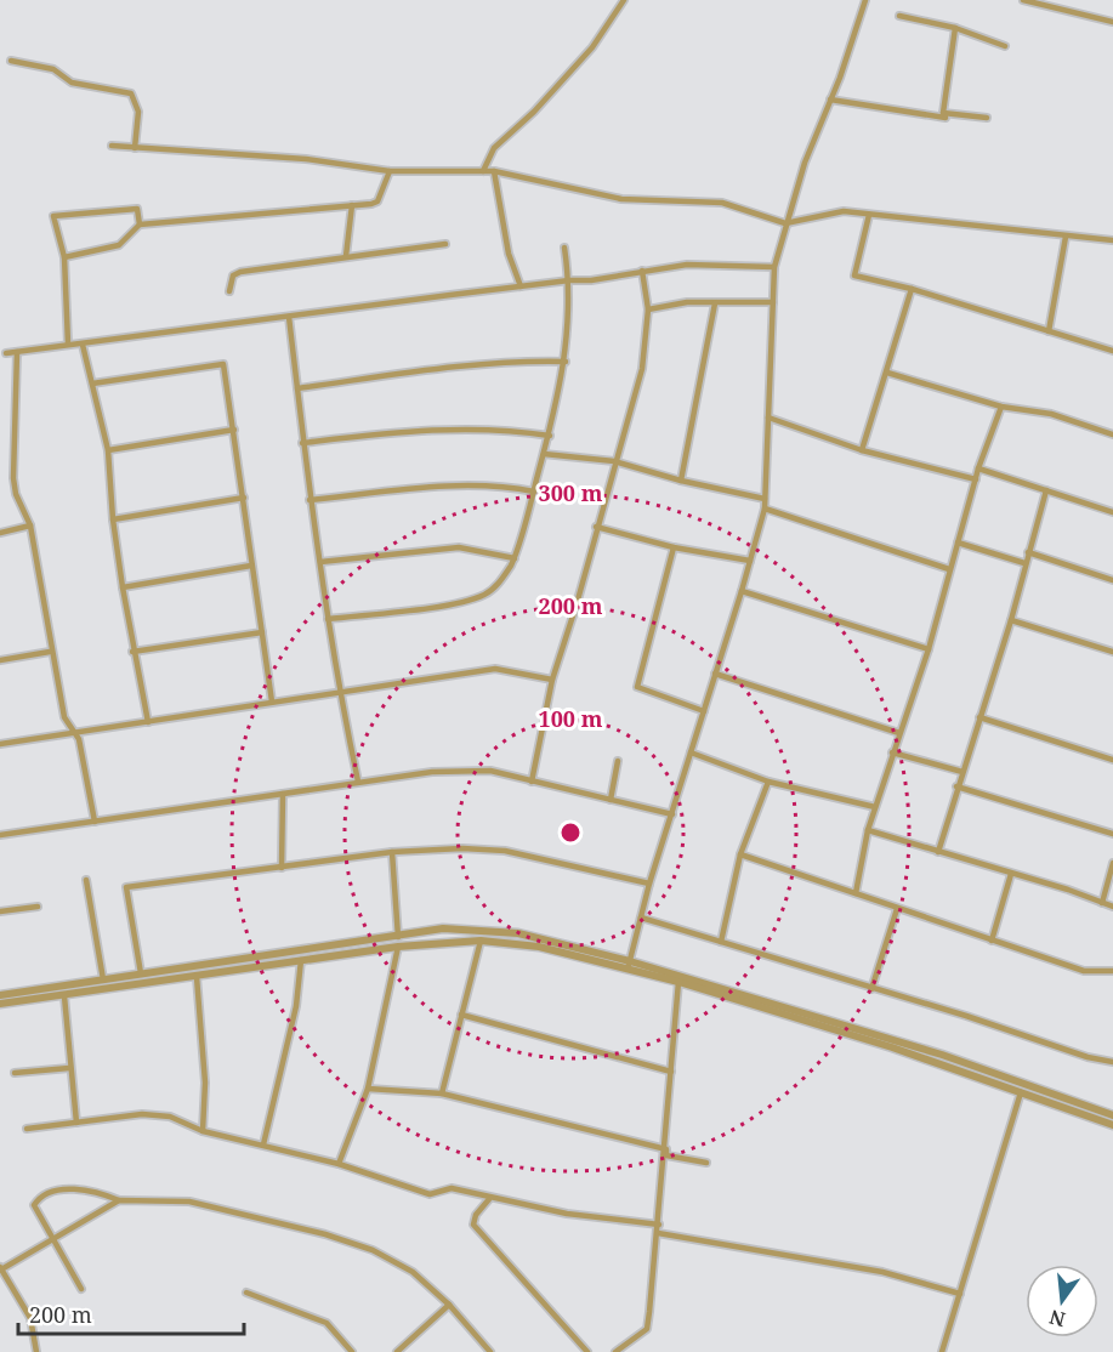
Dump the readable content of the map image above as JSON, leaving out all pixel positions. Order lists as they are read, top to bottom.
{
  "scale_bar": "200 m",
  "north": "bottom",
  "rings": ["300 m", "200 m", "100 m"]
}
